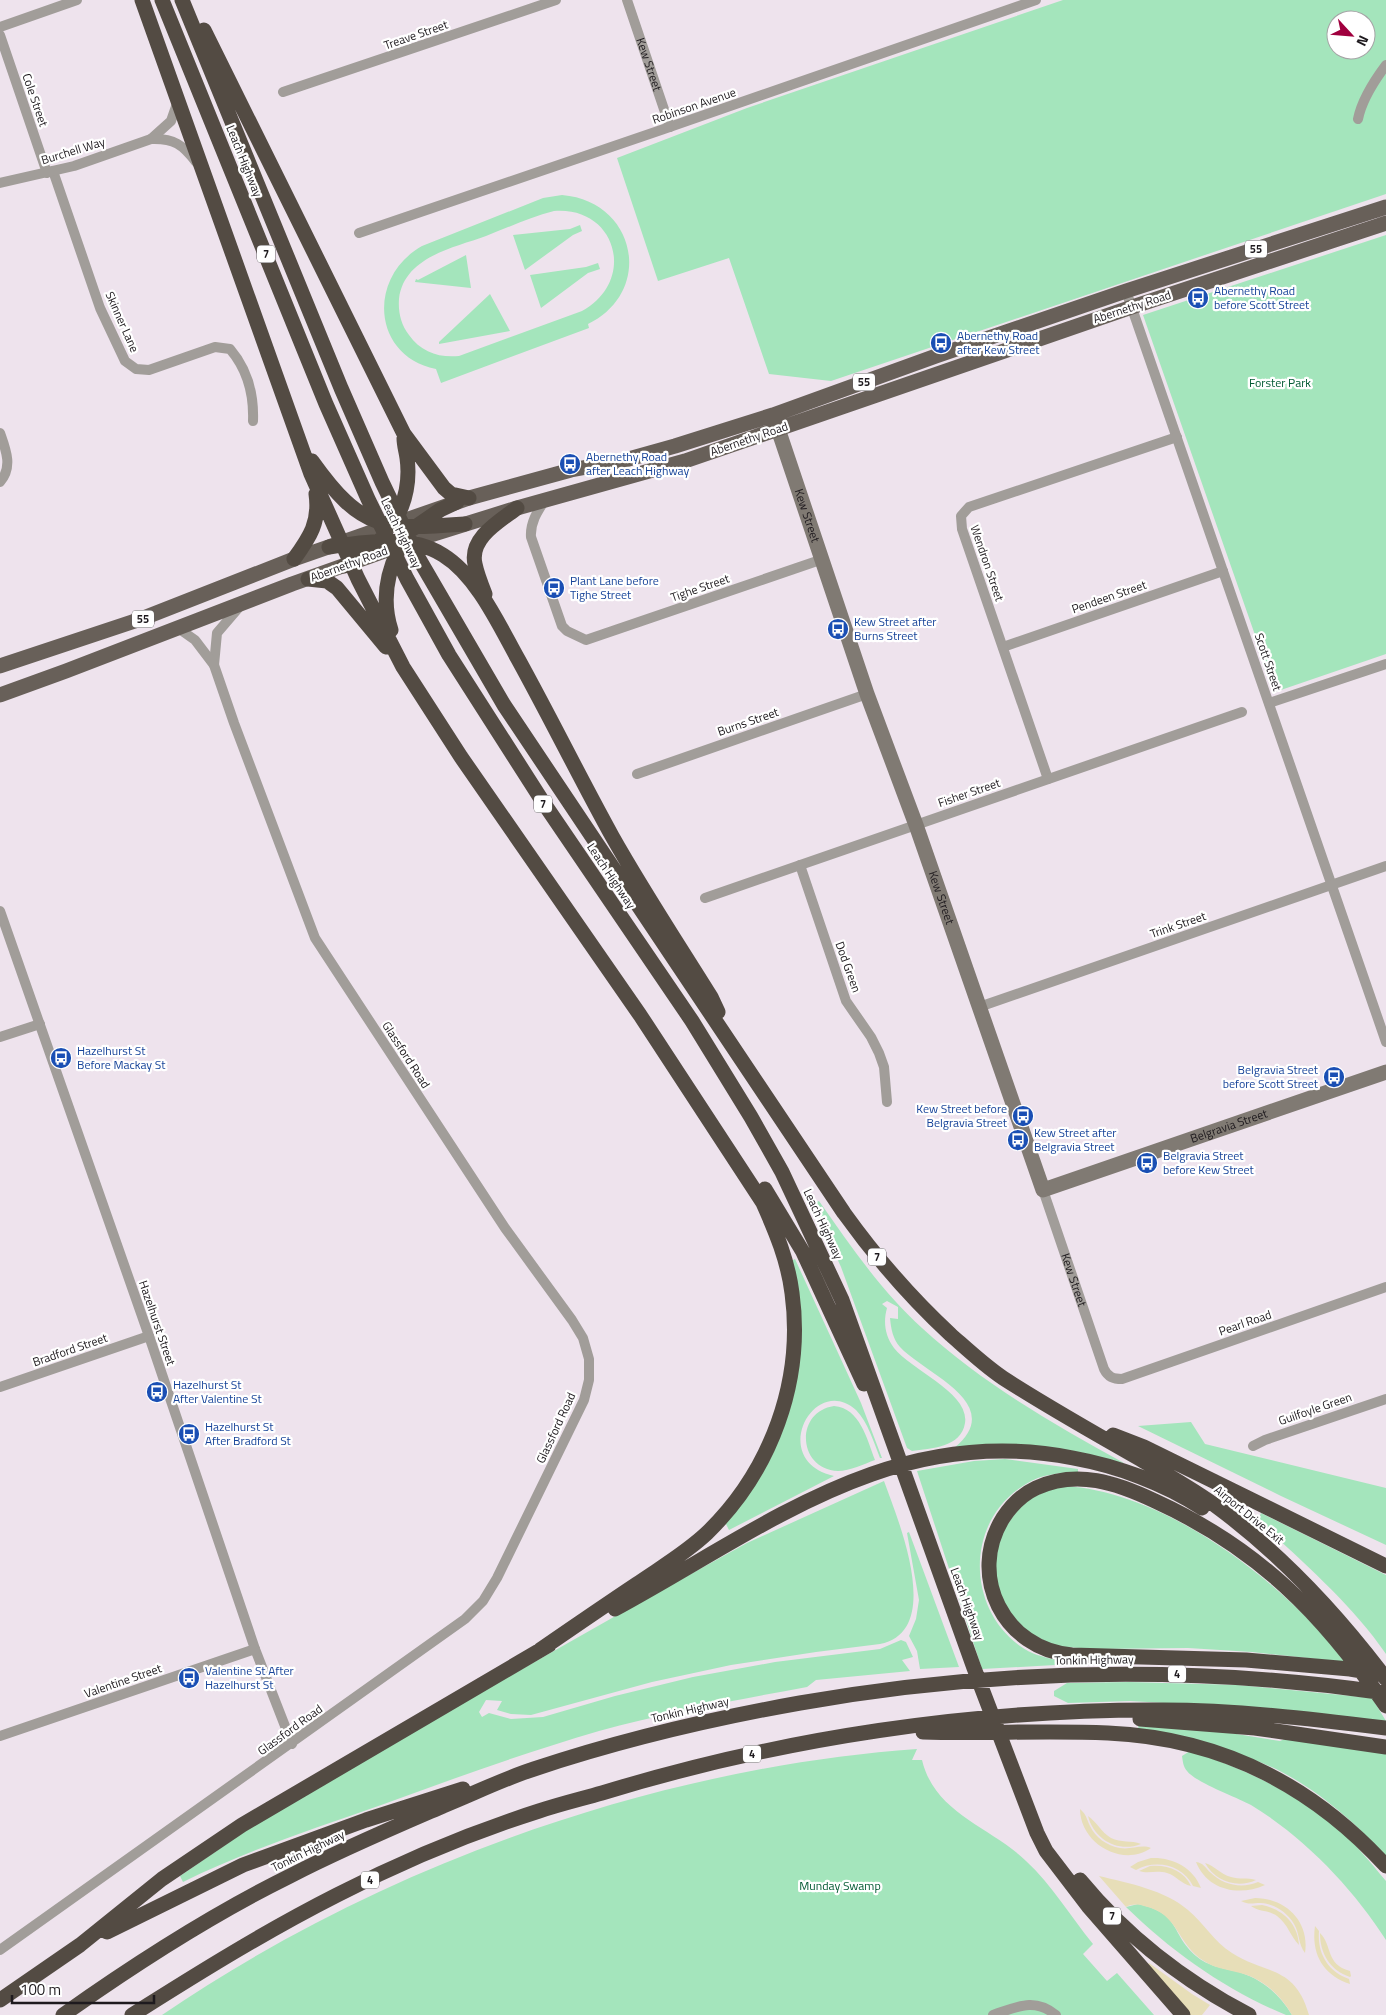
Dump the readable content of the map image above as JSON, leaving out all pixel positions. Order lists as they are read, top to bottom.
{
  "streets": {
    "highway": [
      "Leach Highway",
      "7",
      "Airport Drive Exit",
      "Tonkin Highway",
      "4"
    ],
    "main road": ["55", "Abernethy Road"],
    "street": [
      "Treave Street",
      "Kew Street",
      "Cole Street",
      "Robinson Avenue",
      "Burchell Way",
      "Skinner Lane",
      "Wendron Street",
      "Tighe Street",
      "Pendeen Street",
      "Scott Street",
      "Burns Street",
      "Fisher Street",
      "Trink Street",
      "Dod Green",
      "Glassford Road",
      "Belgravia Street",
      "Hazelhurst Street",
      "Pearl Road",
      "Bradford Street",
      "Guilfoyle Green",
      "Valentine Street"
    ]
  },
  "crossings": [
    ["Kew Street", "Robinson Avenue"],
    ["Kew Street", "Abernethy Road"],
    ["Kew Street", "Tighe Street"],
    ["Kew Street", "Burns Street"],
    ["Kew Street", "Fisher Street"],
    ["Kew Street", "Trink Street"],
    ["Kew Street", "Belgravia Street"],
    ["Kew Street", "Pearl Road"],
    ["Cole Street", "Burchell Way"],
    ["Cole Street", "Skinner Lane"],
    ["Burchell Way", "7"],
    ["Burchell Way", "Skinner Lane"],
    ["Leach Highway", "7"],
    ["Leach Highway", "Airport Drive Exit"],
    ["7", "Abernethy Road"],
    ["Abernethy Road", "Tighe Street"],
    ["Abernethy Road", "Scott Street"],
    ["Abernethy Road", "Glassford Road"],
    ["Wendron Street", "Pendeen Street"],
    ["Wendron Street", "Scott Street"],
    ["Wendron Street", "Fisher Street"],
    ["Pendeen Street", "Scott Street"],
    ["Scott Street", "Trink Street"],
    ["Fisher Street", "Dod Green"],
    ["Glassford Road", "Hazelhurst Street"],
    ["Hazelhurst Street", "Bradford Street"],
    ["Hazelhurst Street", "Valentine Street"]
  ],
  "parks": ["Forster Park", "Munday Swamp"],
  "places": {
    "bus stop": [
      "Abernethy Road before Scott Street",
      "Abernethy Road after Kew Street",
      "Abernethy Road after Leach Highway",
      "Plant Lane before Tighe Street",
      "Kew Street after Burns Street",
      "Hazelhurst St Before Mackay St",
      "Belgravia Street before Scott Street",
      "Kew Street before Belgravia Street",
      "Kew Street after Belgravia Street",
      "Belgravia Street before Kew Street",
      "Hazelhurst St After Valentine St",
      "Hazelhurst St After Bradford St",
      "Valentine St After Hazelhurst St"
    ]
  },
  "scale_bar": "100 m",
  "north": "bottom right"
}
